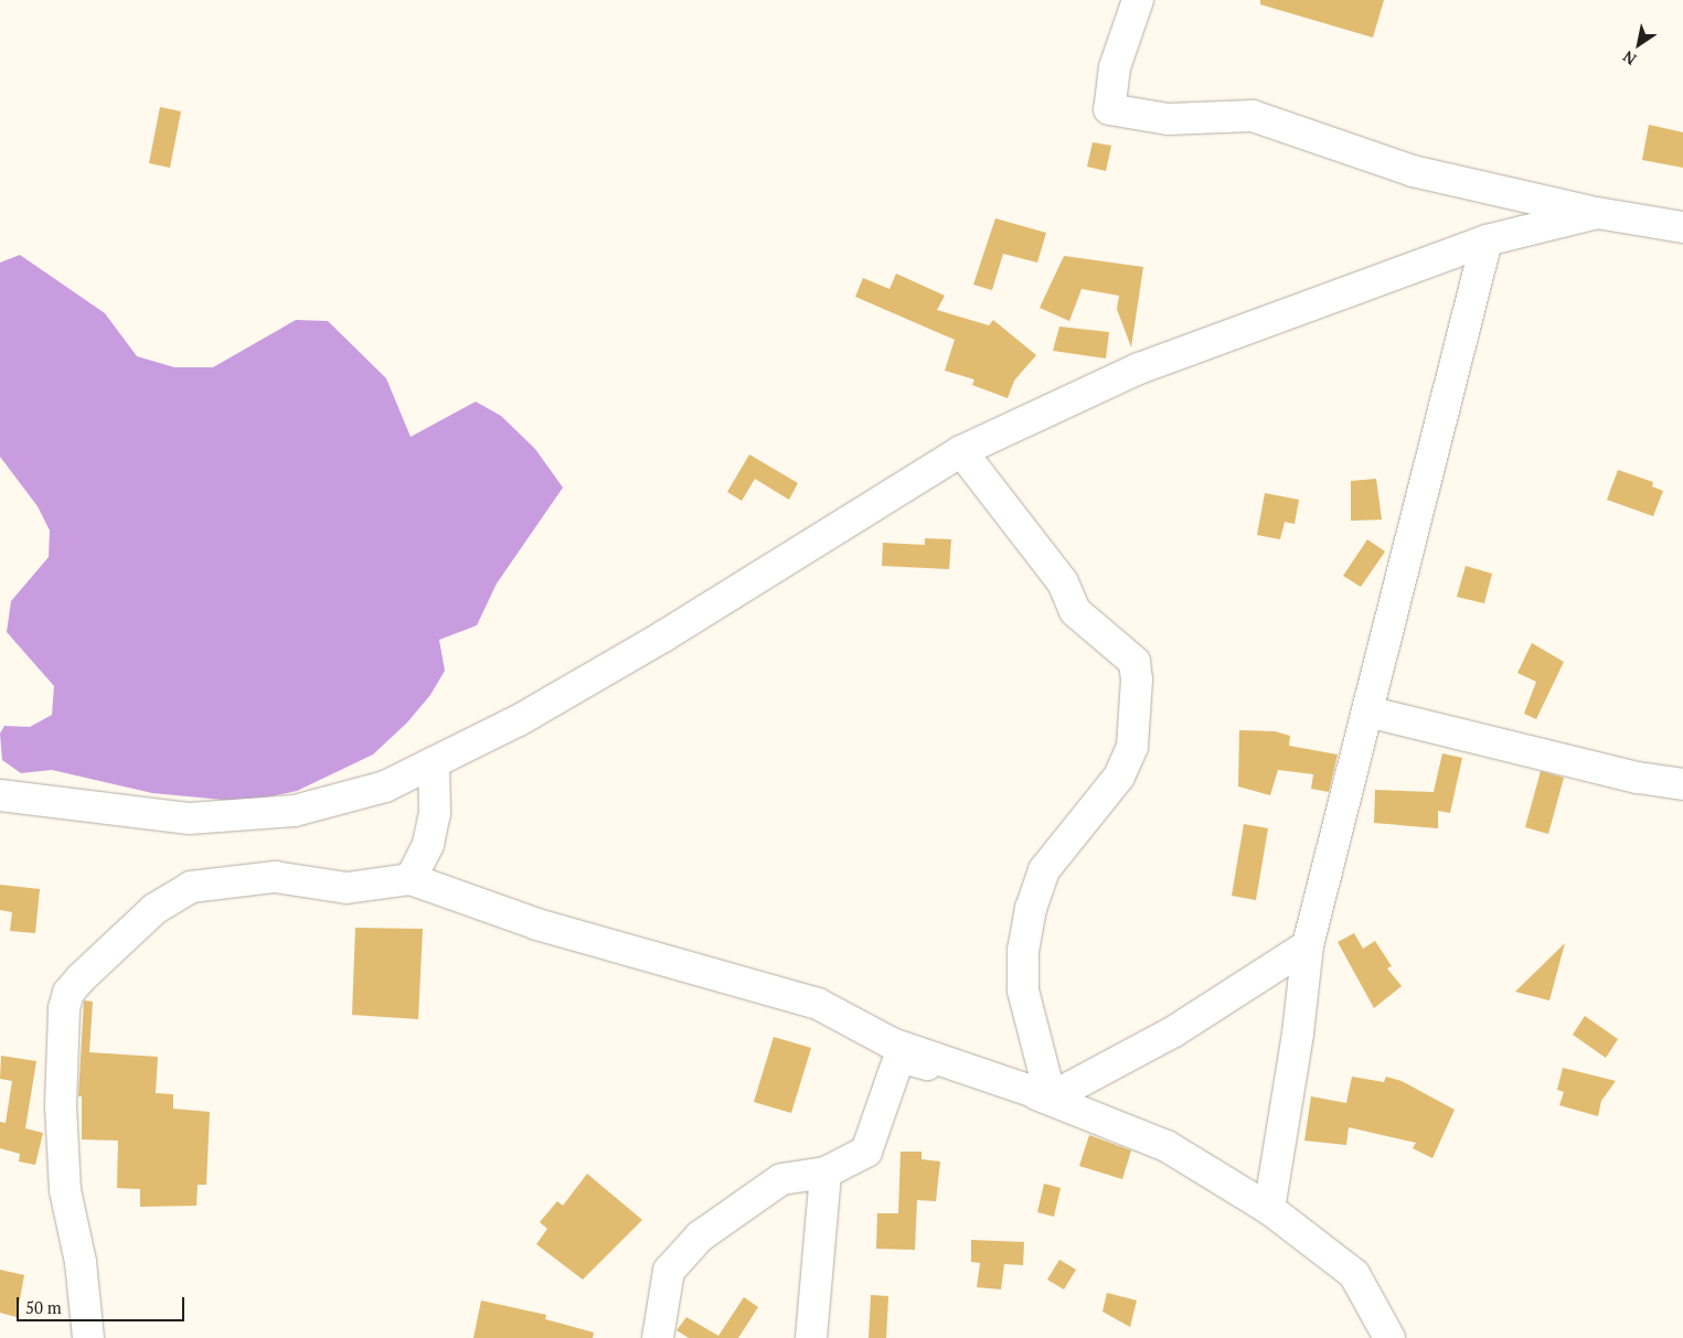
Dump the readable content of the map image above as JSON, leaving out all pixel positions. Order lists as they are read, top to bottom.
{
  "scale_bar": "50 m",
  "north": "bottom left"
}
